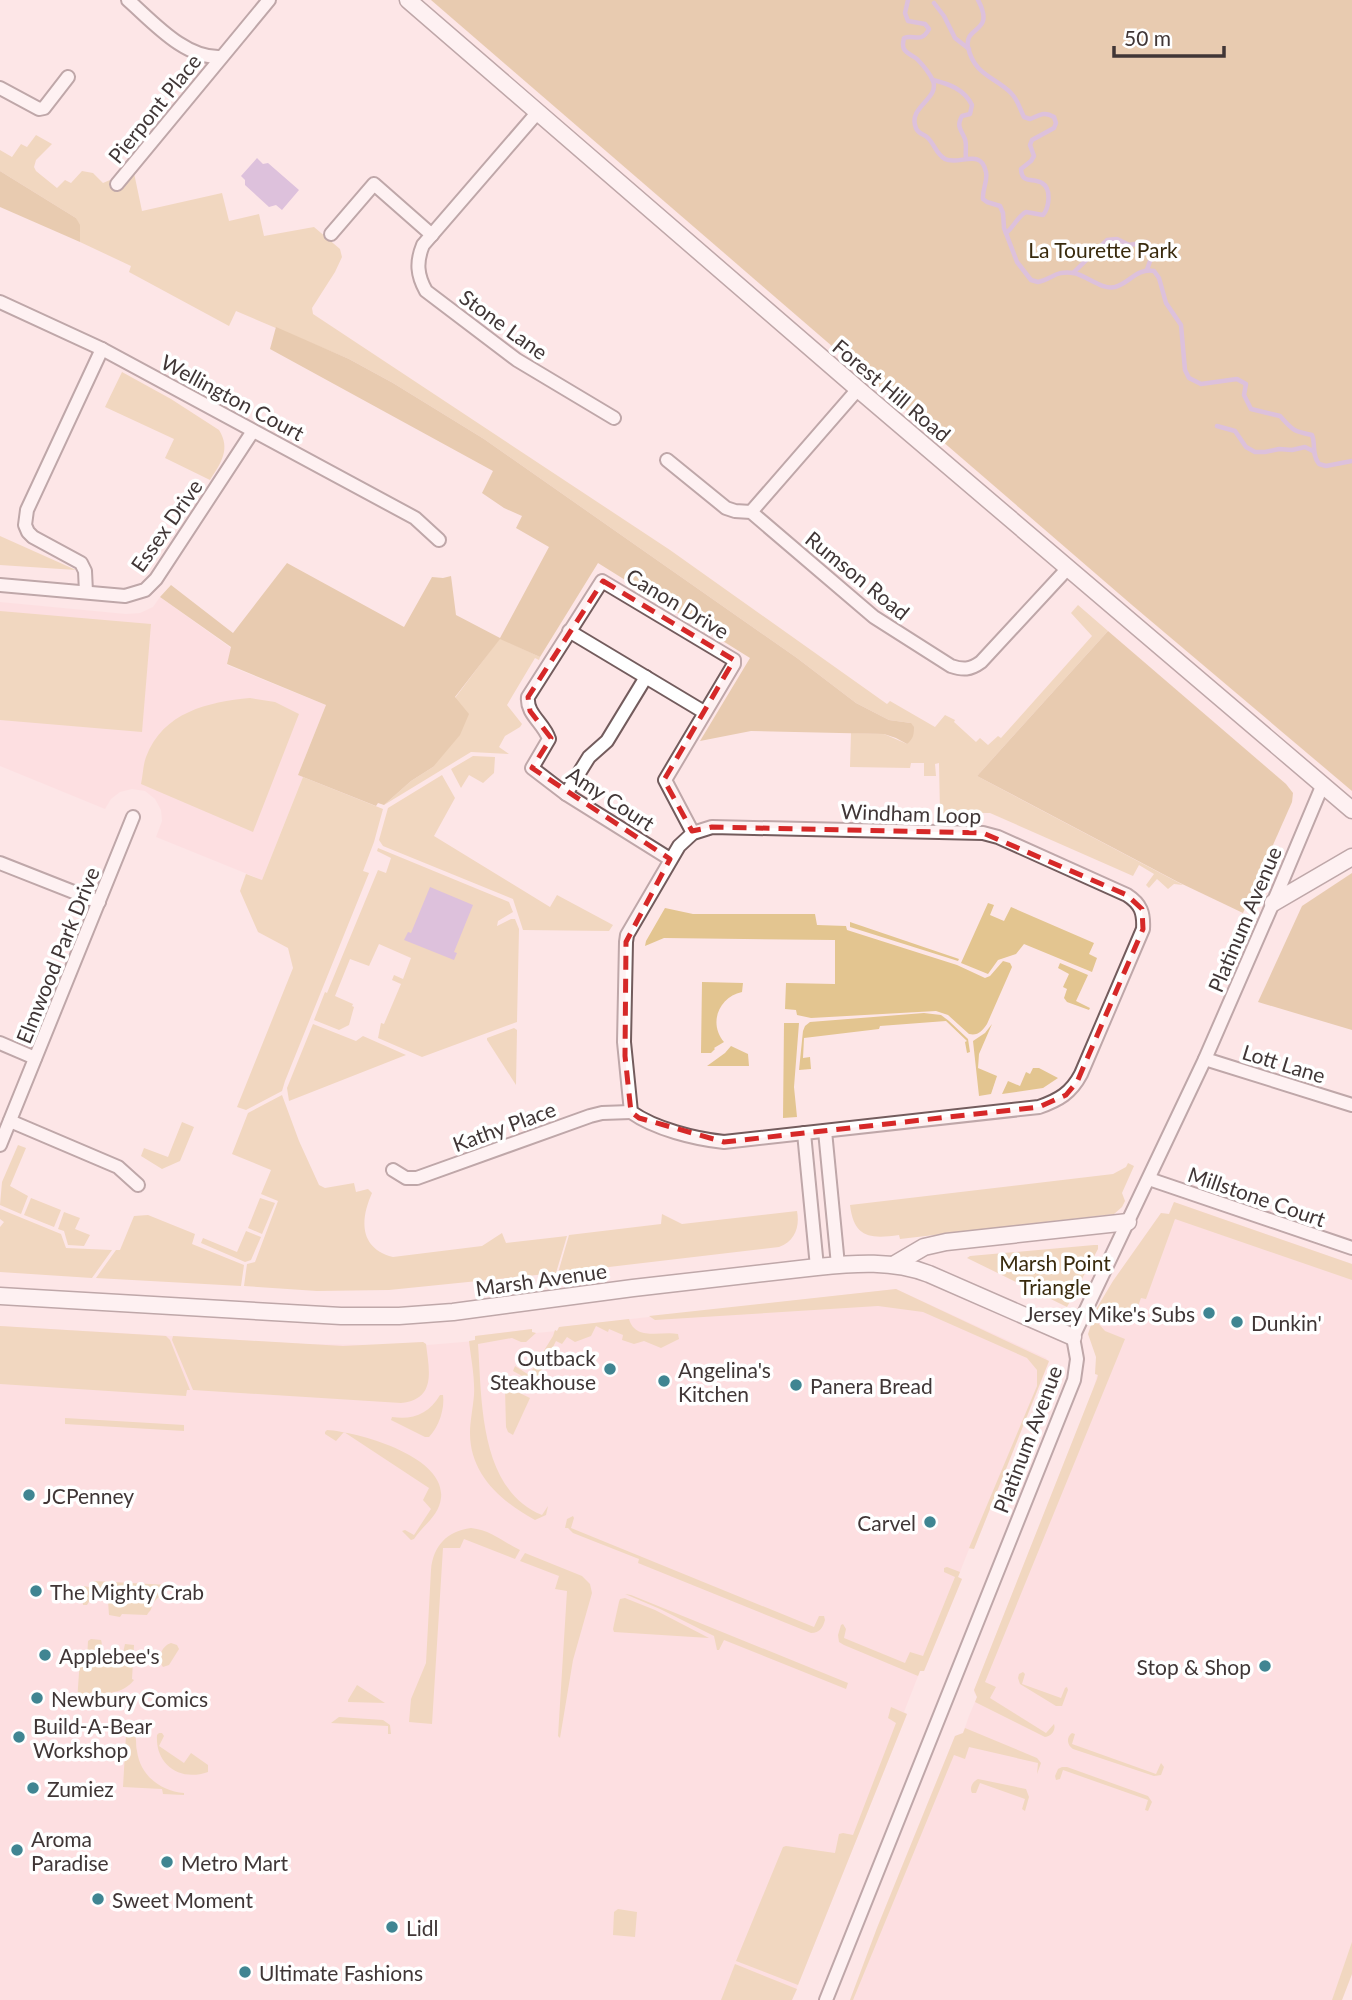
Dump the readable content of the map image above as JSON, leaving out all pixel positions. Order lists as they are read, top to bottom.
{
  "streets": {
    "street": [
      "Pierpont Place",
      "Stone Lane",
      "Forest Hill Road",
      "Wellington Court",
      "Essex Drive",
      "Rumson Road",
      "Canon Drive",
      "Amy Court",
      "Windham Loop",
      "Platinum Avenue",
      "Elmwood Park Drive",
      "Lott Lane",
      "Kathy Place",
      "Millstone Court",
      "Marsh Avenue"
    ]
  },
  "crossings": [
    ["Stone Lane", "Forest Hill Road"],
    ["Forest Hill Road", "Rumson Road"],
    ["Forest Hill Road", "Platinum Avenue"],
    ["Wellington Court", "Essex Drive"],
    ["Canon Drive", "Amy Court"],
    ["Canon Drive", "Windham Loop"],
    ["Windham Loop", "Kathy Place"],
    ["Platinum Avenue", "Lott Lane"],
    ["Platinum Avenue", "Millstone Court"],
    ["Platinum Avenue", "Marsh Avenue"]
  ],
  "parks": ["La Tourette Park", "Marsh Point Triangle"],
  "places": [
    "Jersey Mike's Subs",
    "Dunkin'",
    "Outback Steakhouse",
    "Angelina's Kitchen",
    "Panera Bread",
    "JCPenney",
    "Carvel",
    "The Mighty Crab",
    "Applebee's",
    "Stop & Shop",
    "Newbury Comics",
    "Build-A-Bear Workshop",
    "Zumiez",
    "Aroma Paradise",
    "Metro Mart",
    "Sweet Moment",
    "Lidl",
    "Ultimate Fashions"
  ],
  "scale_bar": "50 m"
}
